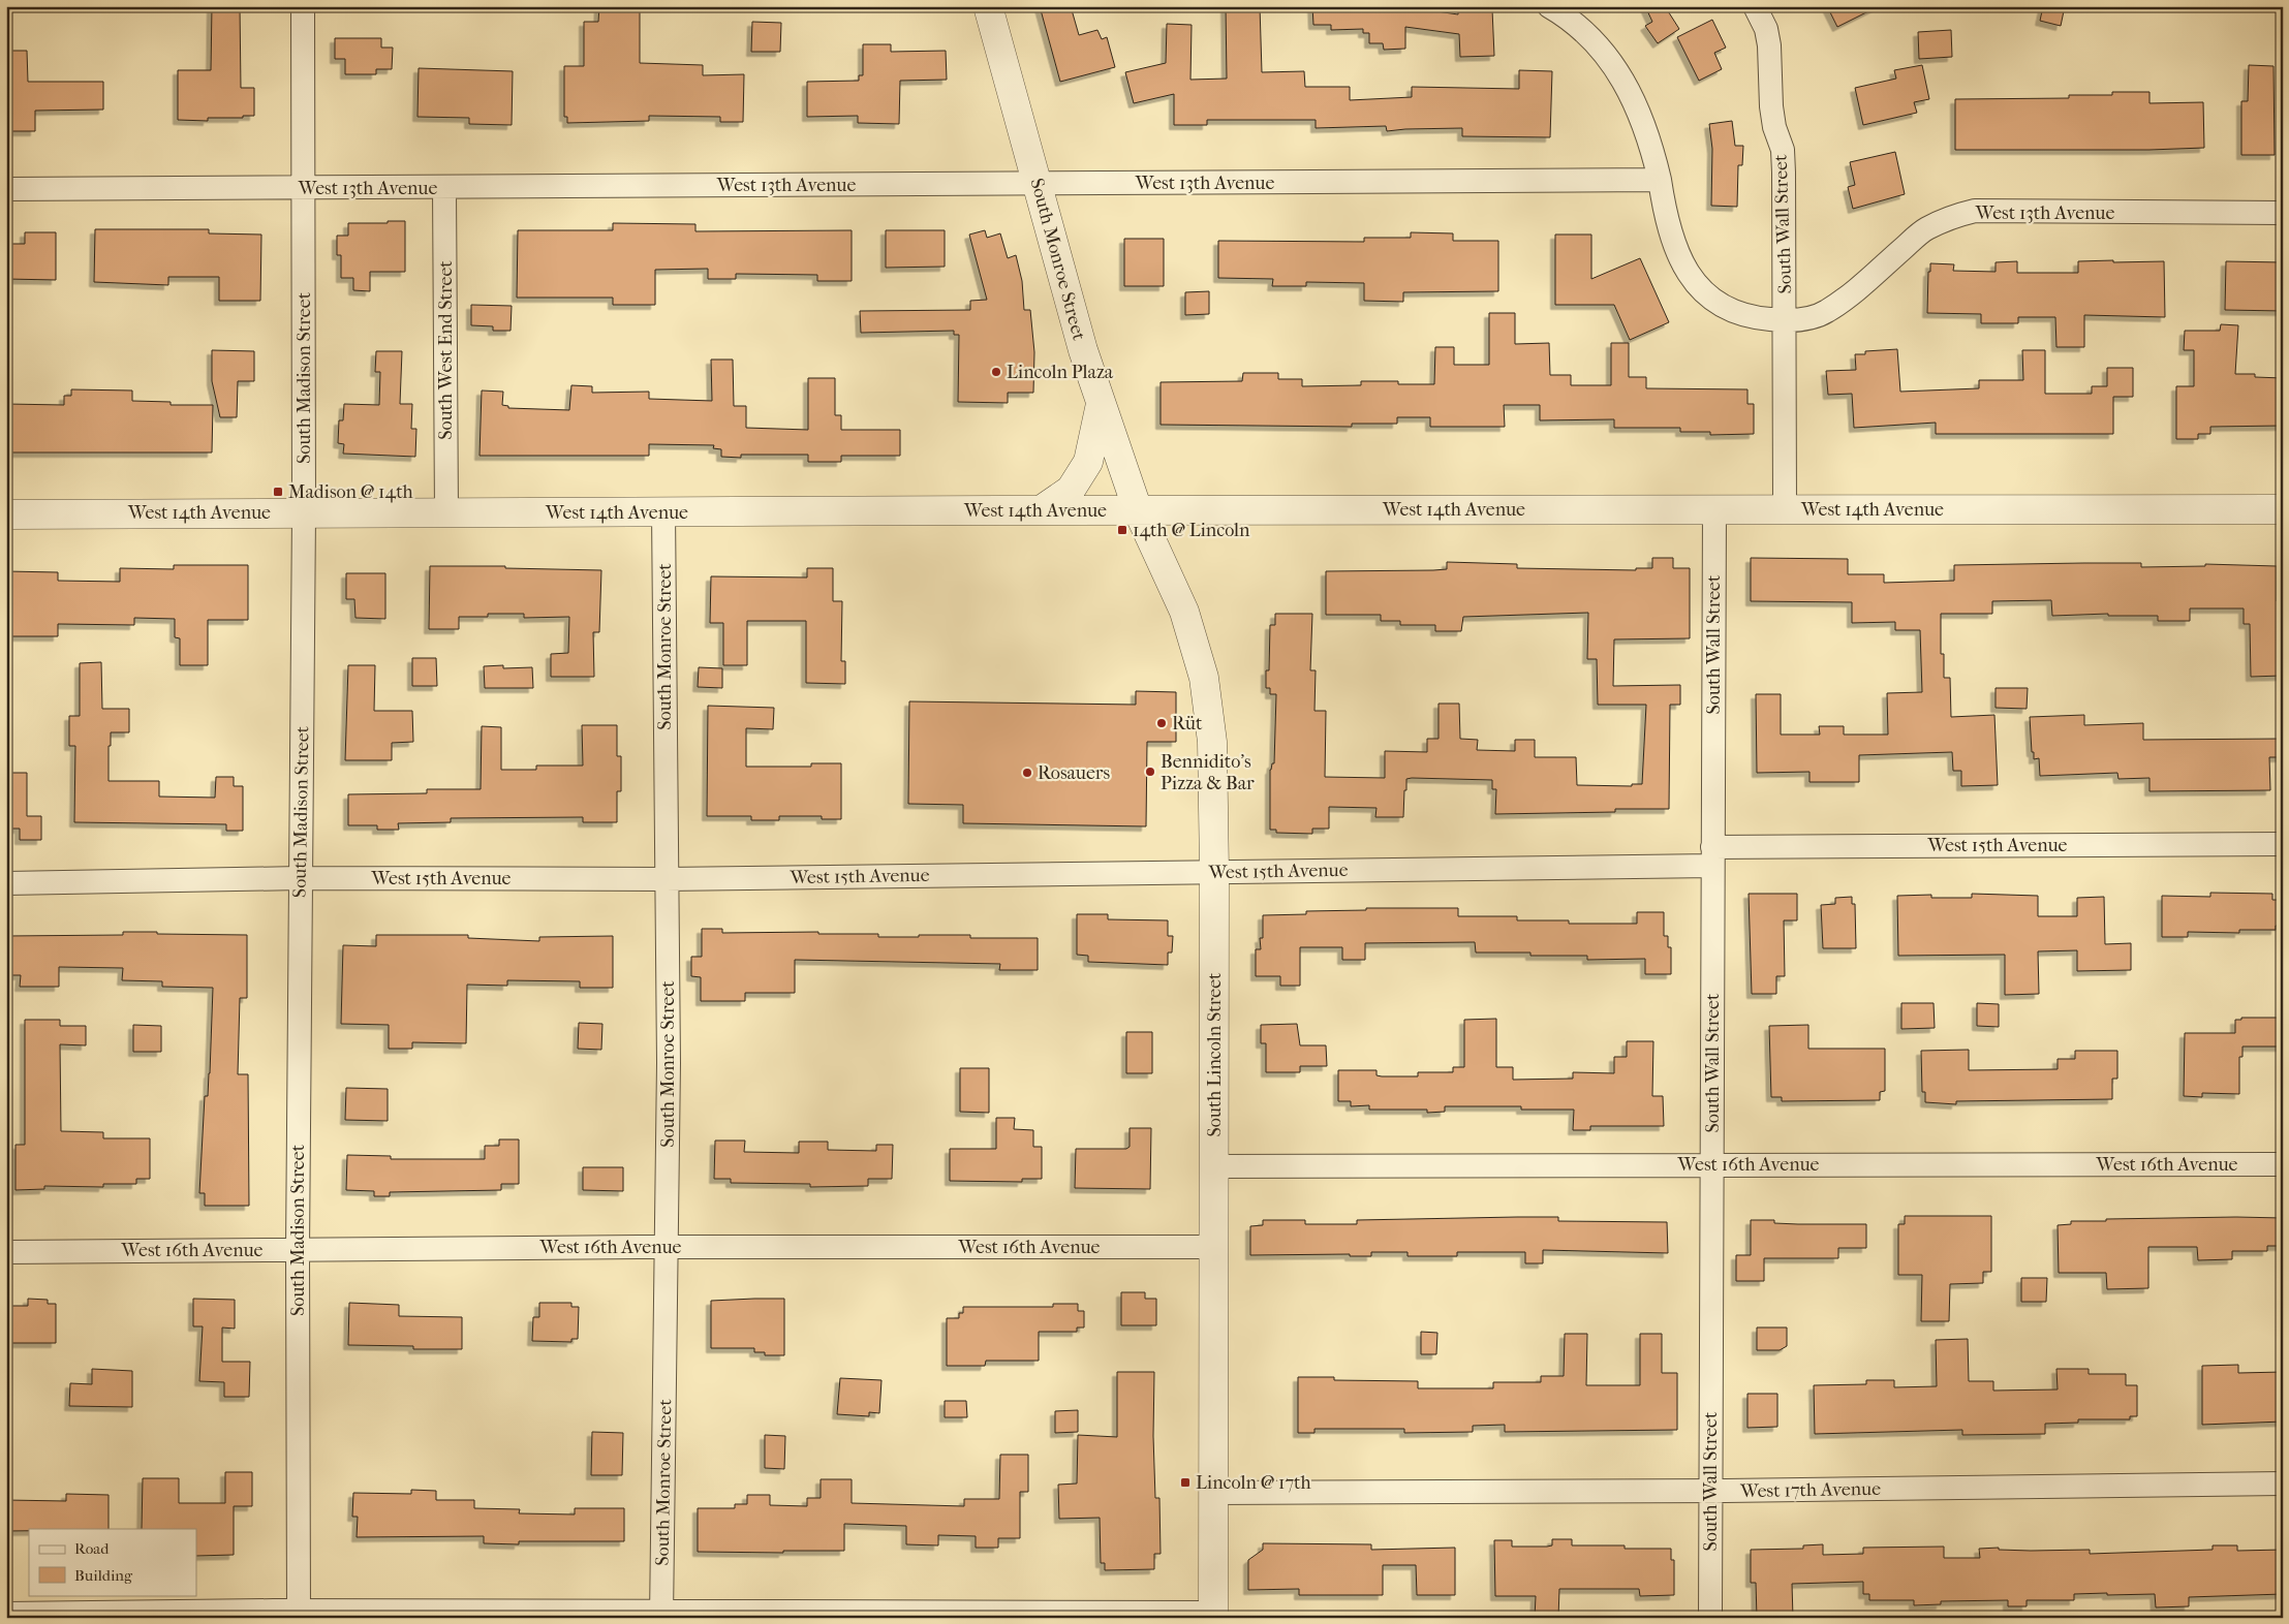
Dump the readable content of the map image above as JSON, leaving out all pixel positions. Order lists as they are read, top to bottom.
{
  "streets": {
    "street": [
      "West 13th Avenue",
      "South Wall Street",
      "South Monroe Street",
      "South West End Street",
      "South Madison Street",
      "West 14th Avenue",
      "West 15th Avenue",
      "South Lincoln Street",
      "West 16th Avenue",
      "West 17th Avenue"
    ]
  },
  "crossings": [
    ["West 13th Avenue", "South Wall Street"],
    ["West 13th Avenue", "South Monroe Street"],
    ["West 13th Avenue", "South West End Street"],
    ["West 13th Avenue", "South Madison Street"],
    ["South Wall Street", "West 14th Avenue"],
    ["South Wall Street", "West 15th Avenue"],
    ["South Wall Street", "West 16th Avenue"],
    ["South Wall Street", "West 17th Avenue"],
    ["South Monroe Street", "West 14th Avenue"],
    ["South Monroe Street", "West 15th Avenue"],
    ["South Monroe Street", "South Lincoln Street"],
    ["South Monroe Street", "West 16th Avenue"],
    ["South West End Street", "West 14th Avenue"],
    ["South Madison Street", "West 14th Avenue"],
    ["South Madison Street", "West 15th Avenue"],
    ["South Madison Street", "West 16th Avenue"],
    ["West 14th Avenue", "South Lincoln Street"],
    ["West 15th Avenue", "South Lincoln Street"],
    ["South Lincoln Street", "West 16th Avenue"],
    ["South Lincoln Street", "West 17th Avenue"]
  ],
  "places": {
    "other": [
      "Lincoln Plaza",
      "Rüt",
      "Bennidito's Pizza & Bar",
      "Rosauers"
    ],
    "transit": ["Madison @ 14th", "14th @ Lincoln", "Lincoln @ 17th"]
  },
  "legend": ["Road", "Building"]
}
